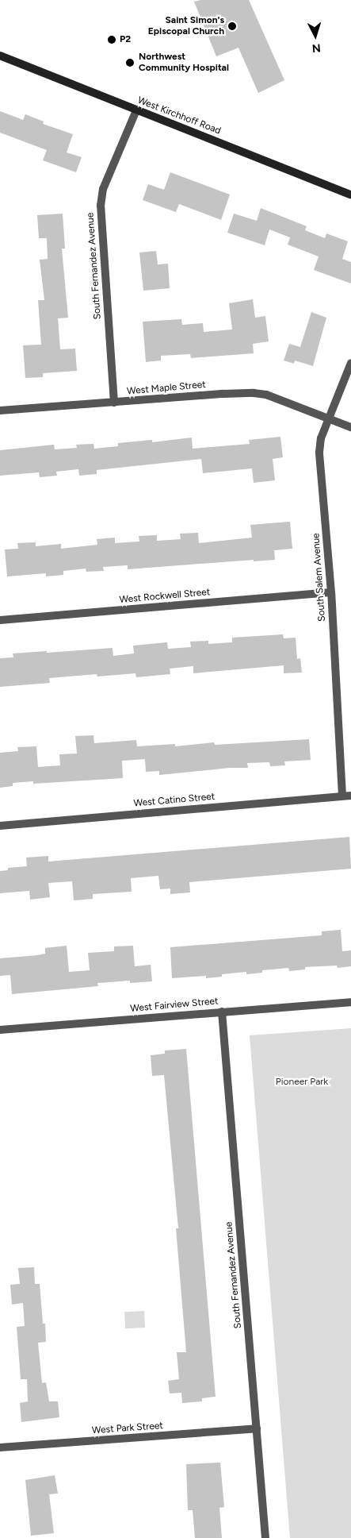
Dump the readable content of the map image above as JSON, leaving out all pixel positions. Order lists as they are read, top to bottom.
{
  "streets": {
    "main road": ["West Kirchhoff Road"],
    "street": [
      "South Fernandez Avenue",
      "West Maple Street",
      "South Salem Avenue",
      "West Rockwell Street",
      "West Catino Street",
      "West Fairview Street",
      "West Park Street"
    ]
  },
  "crossings": [
    ["West Kirchhoff Road", "South Fernandez Avenue"],
    ["South Fernandez Avenue", "West Maple Street"],
    ["South Fernandez Avenue", "West Fairview Street"],
    ["South Fernandez Avenue", "West Park Street"],
    ["West Maple Street", "South Salem Avenue"],
    ["South Salem Avenue", "West Rockwell Street"],
    ["South Salem Avenue", "West Catino Street"]
  ],
  "parks": ["Pioneer Park"],
  "places": ["Saint Simon's Episcopal Church", "P2", "Northwest Community Hospital"],
  "north": "bottom"
}
